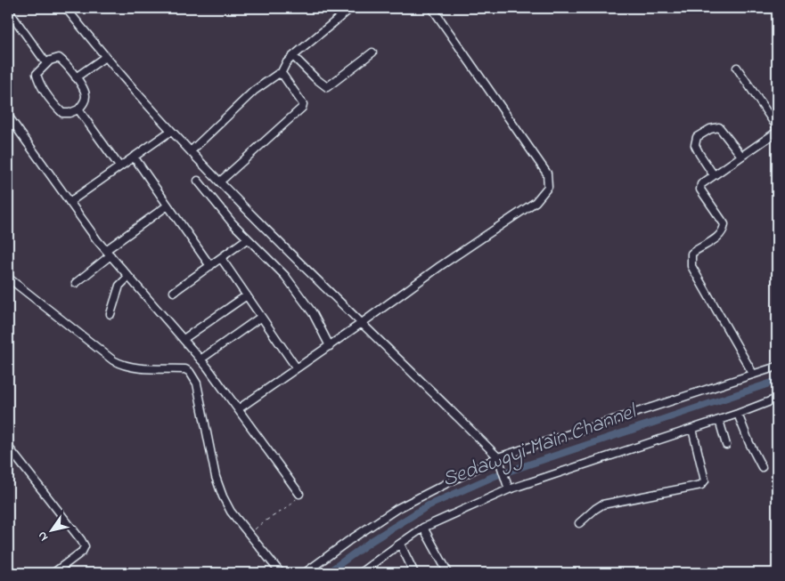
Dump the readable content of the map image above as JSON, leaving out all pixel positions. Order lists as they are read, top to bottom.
{
  "water": ["Sedawgyi Main Channel"],
  "north": "bottom left"
}
